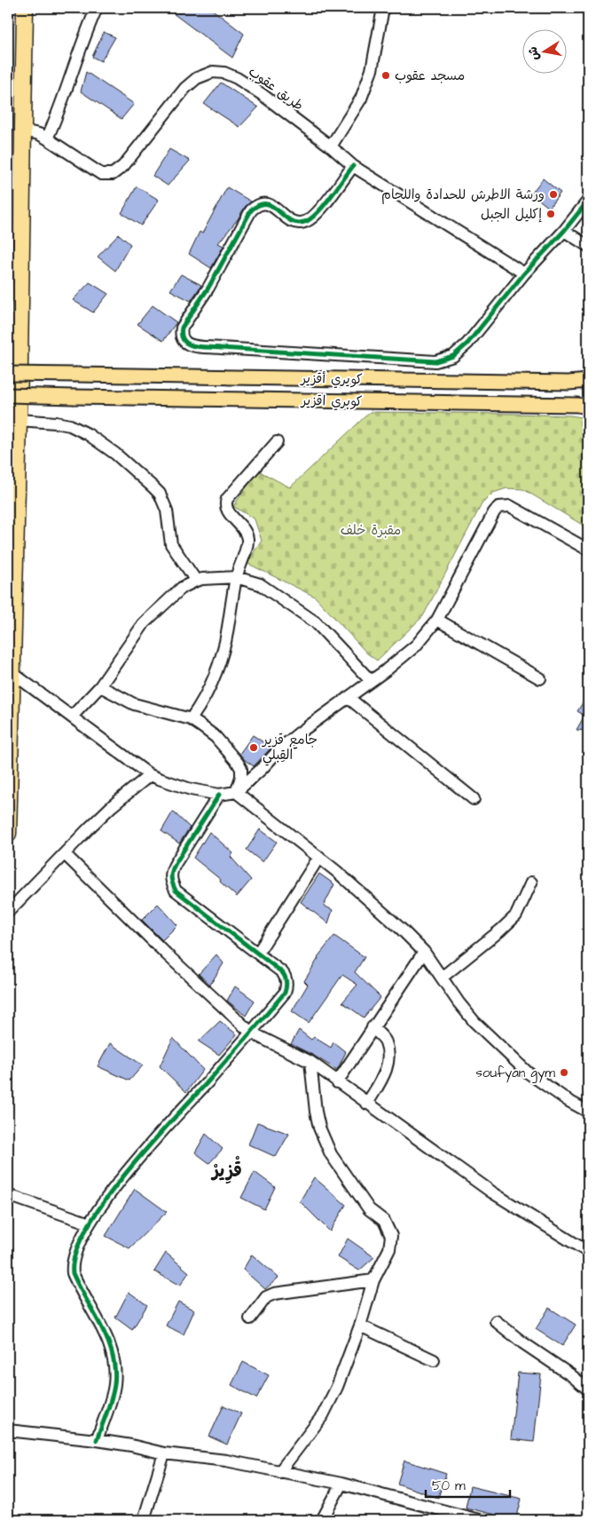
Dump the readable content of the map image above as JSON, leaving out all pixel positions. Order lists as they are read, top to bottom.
{
  "streets": {
    "main road": ["كويري أقزير", "كوبري اقزير"],
    "street": ["طريق عقوب"]
  },
  "districts": ["قْزِيرْ"],
  "parks": ["مقبرة خلف"],
  "places": [
    "مسجد عقوب",
    "ورشة الاطرش للحدادة واللحام",
    "إكليل الجبل",
    "جامع قزير القِبلي",
    "soufyan gym"
  ],
  "scale_bar": "50 m",
  "north": "left"
}
